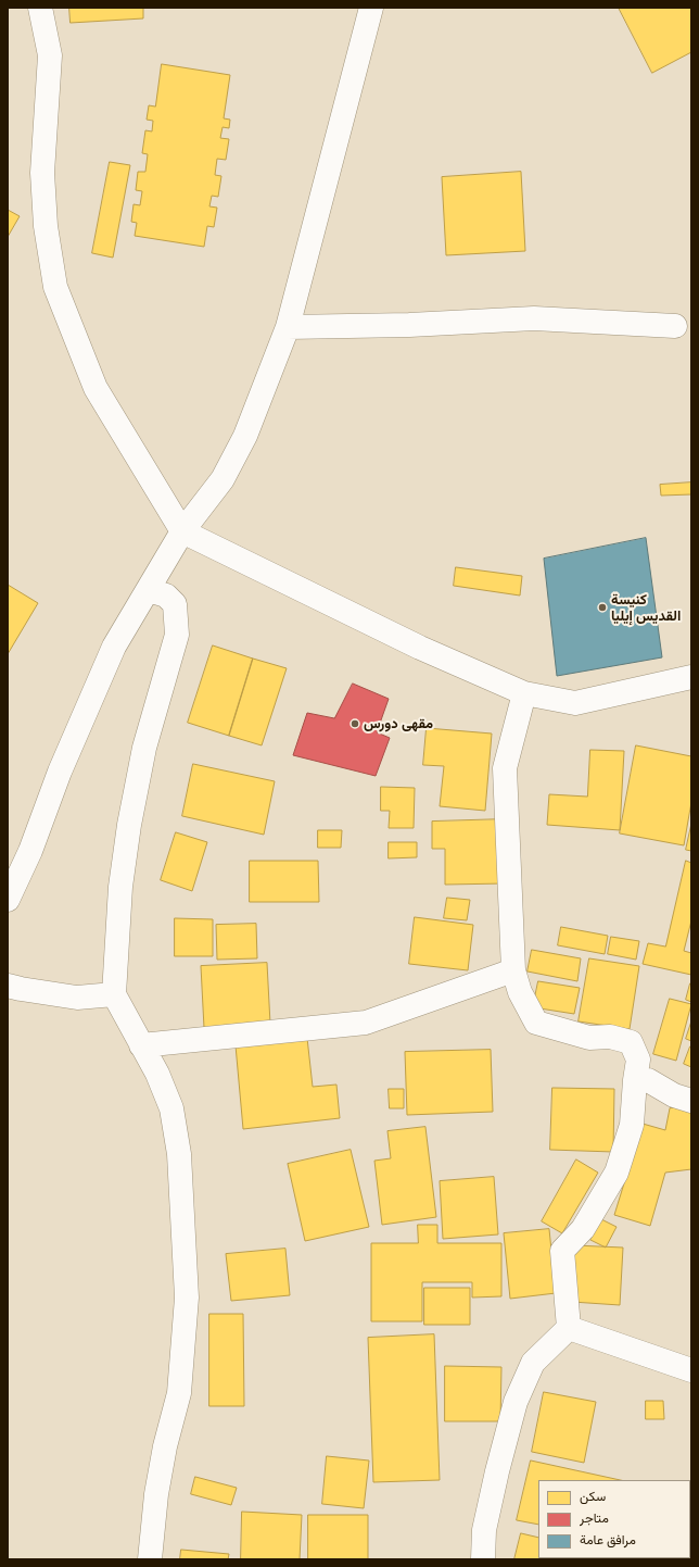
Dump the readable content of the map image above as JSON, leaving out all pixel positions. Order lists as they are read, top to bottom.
{
  "places": ["كنيسة القديس إيليا", "مقهى دورس"],
  "legend": ["سكن", "متاجر", "مرافق عامة"]
}
